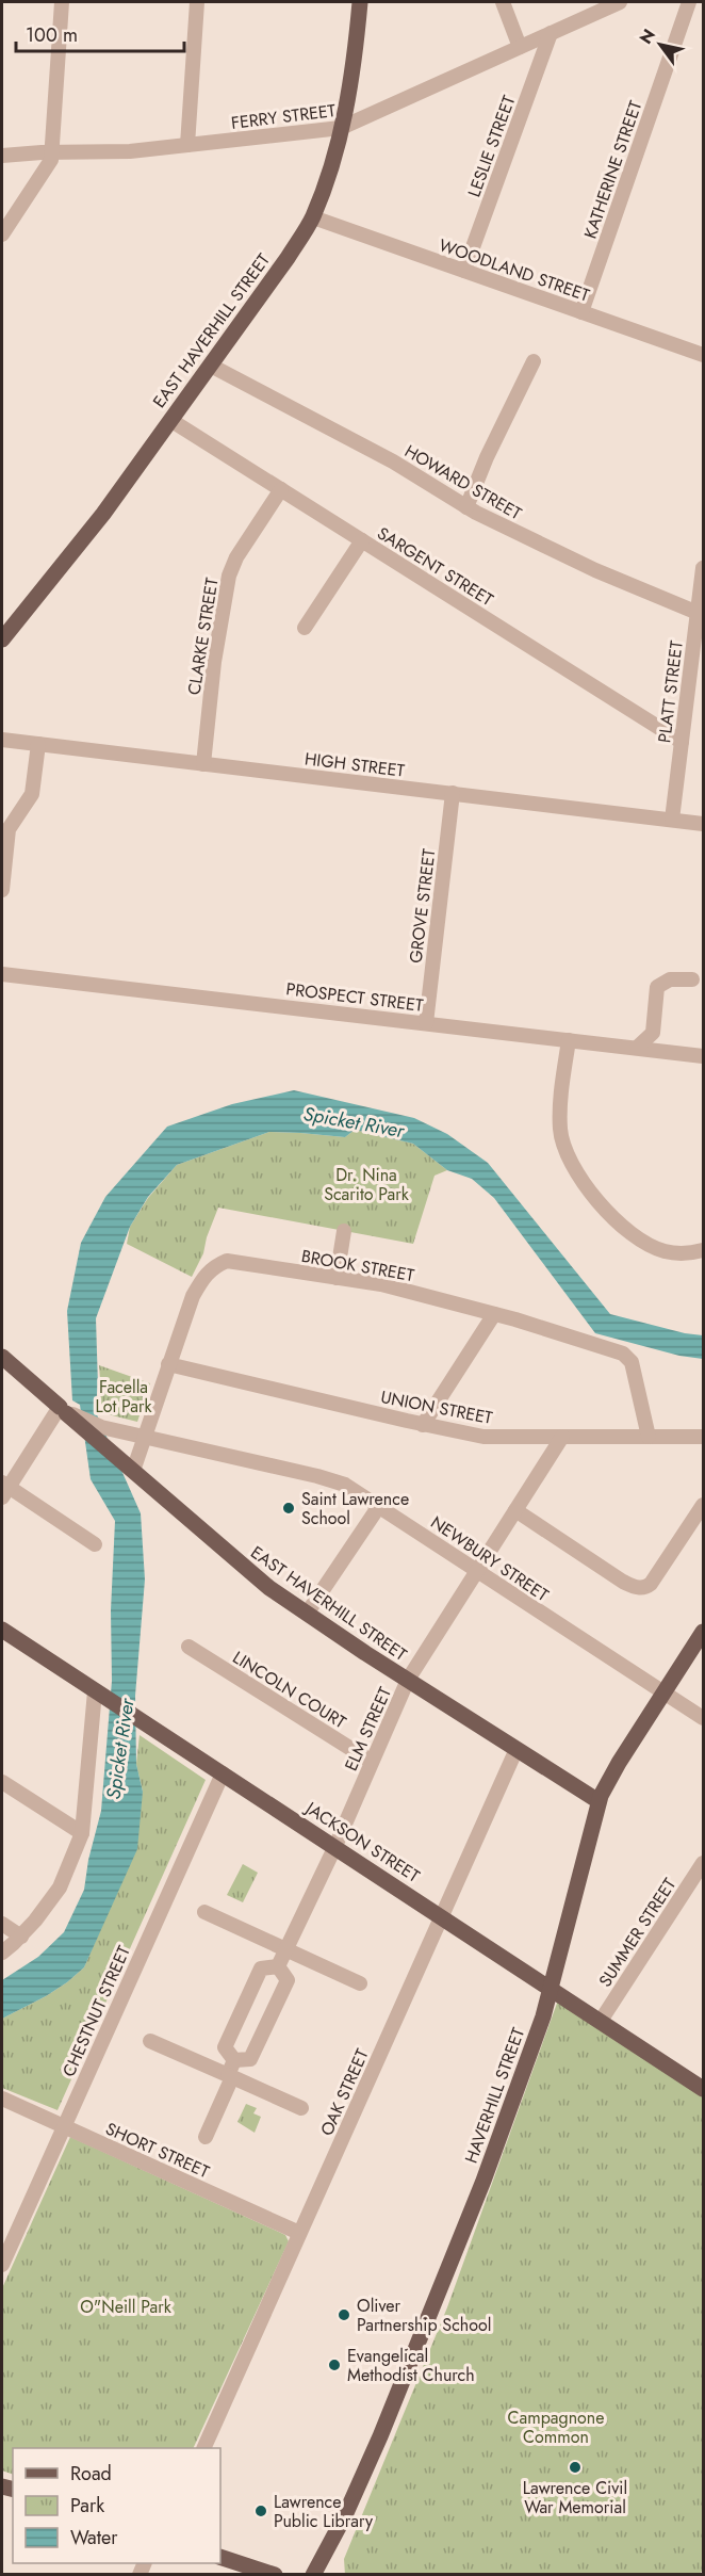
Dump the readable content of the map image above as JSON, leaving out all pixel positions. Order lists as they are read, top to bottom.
{
  "streets": {
    "main road": ["EAST HAVERHILL STREET", "JACKSON STREET", "HAVERHILL STREET"],
    "street": [
      "FERRY STREET",
      "LESLIE STREET",
      "KATHERINE STREET",
      "WOODLAND STREET",
      "HOWARD STREET",
      "SARGENT STREET",
      "CLARKE STREET",
      "PLATT STREET",
      "HIGH STREET",
      "GROVE STREET",
      "PROSPECT STREET",
      "BROOK STREET",
      "UNION STREET",
      "NEWBURY STREET",
      "LINCOLN COURT",
      "ELM STREET",
      "SUMMER STREET",
      "CHESTNUT STREET",
      "OAK STREET",
      "SHORT STREET"
    ]
  },
  "crossings": [
    ["FERRY STREET", "LESLIE STREET"],
    ["FERRY STREET", "EAST HAVERHILL STREET"],
    ["LESLIE STREET", "WOODLAND STREET"],
    ["KATHERINE STREET", "WOODLAND STREET"],
    ["WOODLAND STREET", "EAST HAVERHILL STREET"],
    ["EAST HAVERHILL STREET", "HOWARD STREET"],
    ["EAST HAVERHILL STREET", "SARGENT STREET"],
    ["EAST HAVERHILL STREET", "BROOK STREET"],
    ["EAST HAVERHILL STREET", "NEWBURY STREET"],
    ["EAST HAVERHILL STREET", "ELM STREET"],
    ["EAST HAVERHILL STREET", "OAK STREET"],
    ["EAST HAVERHILL STREET", "HAVERHILL STREET"],
    ["HOWARD STREET", "PLATT STREET"],
    ["SARGENT STREET", "CLARKE STREET"],
    ["SARGENT STREET", "PLATT STREET"],
    ["CLARKE STREET", "HIGH STREET"],
    ["PLATT STREET", "HIGH STREET"],
    ["HIGH STREET", "GROVE STREET"],
    ["GROVE STREET", "PROSPECT STREET"],
    ["BROOK STREET", "UNION STREET"],
    ["BROOK STREET", "NEWBURY STREET"],
    ["UNION STREET", "ELM STREET"],
    ["NEWBURY STREET", "ELM STREET"],
    ["NEWBURY STREET", "HAVERHILL STREET"],
    ["LINCOLN COURT", "ELM STREET"],
    ["ELM STREET", "JACKSON STREET"],
    ["JACKSON STREET", "SUMMER STREET"],
    ["JACKSON STREET", "CHESTNUT STREET"],
    ["JACKSON STREET", "OAK STREET"],
    ["JACKSON STREET", "HAVERHILL STREET"],
    ["CHESTNUT STREET", "SHORT STREET"],
    ["OAK STREET", "SHORT STREET"]
  ],
  "water": ["Spicket River"],
  "parks": [
    "Dr. Nina Scarito Park",
    "Facella Lot Park",
    "O\"Neill Park",
    "Campagnone Common"
  ],
  "places": [
    "Saint Lawrence School",
    "Oliver Partnership School",
    "Evangelical Methodist Church",
    "Lawrence Civil War Memorial",
    "Lawrence Public Library"
  ],
  "legend": ["Road", "Park", "Water"],
  "scale_bar": "100 m",
  "north": "top left"
}
